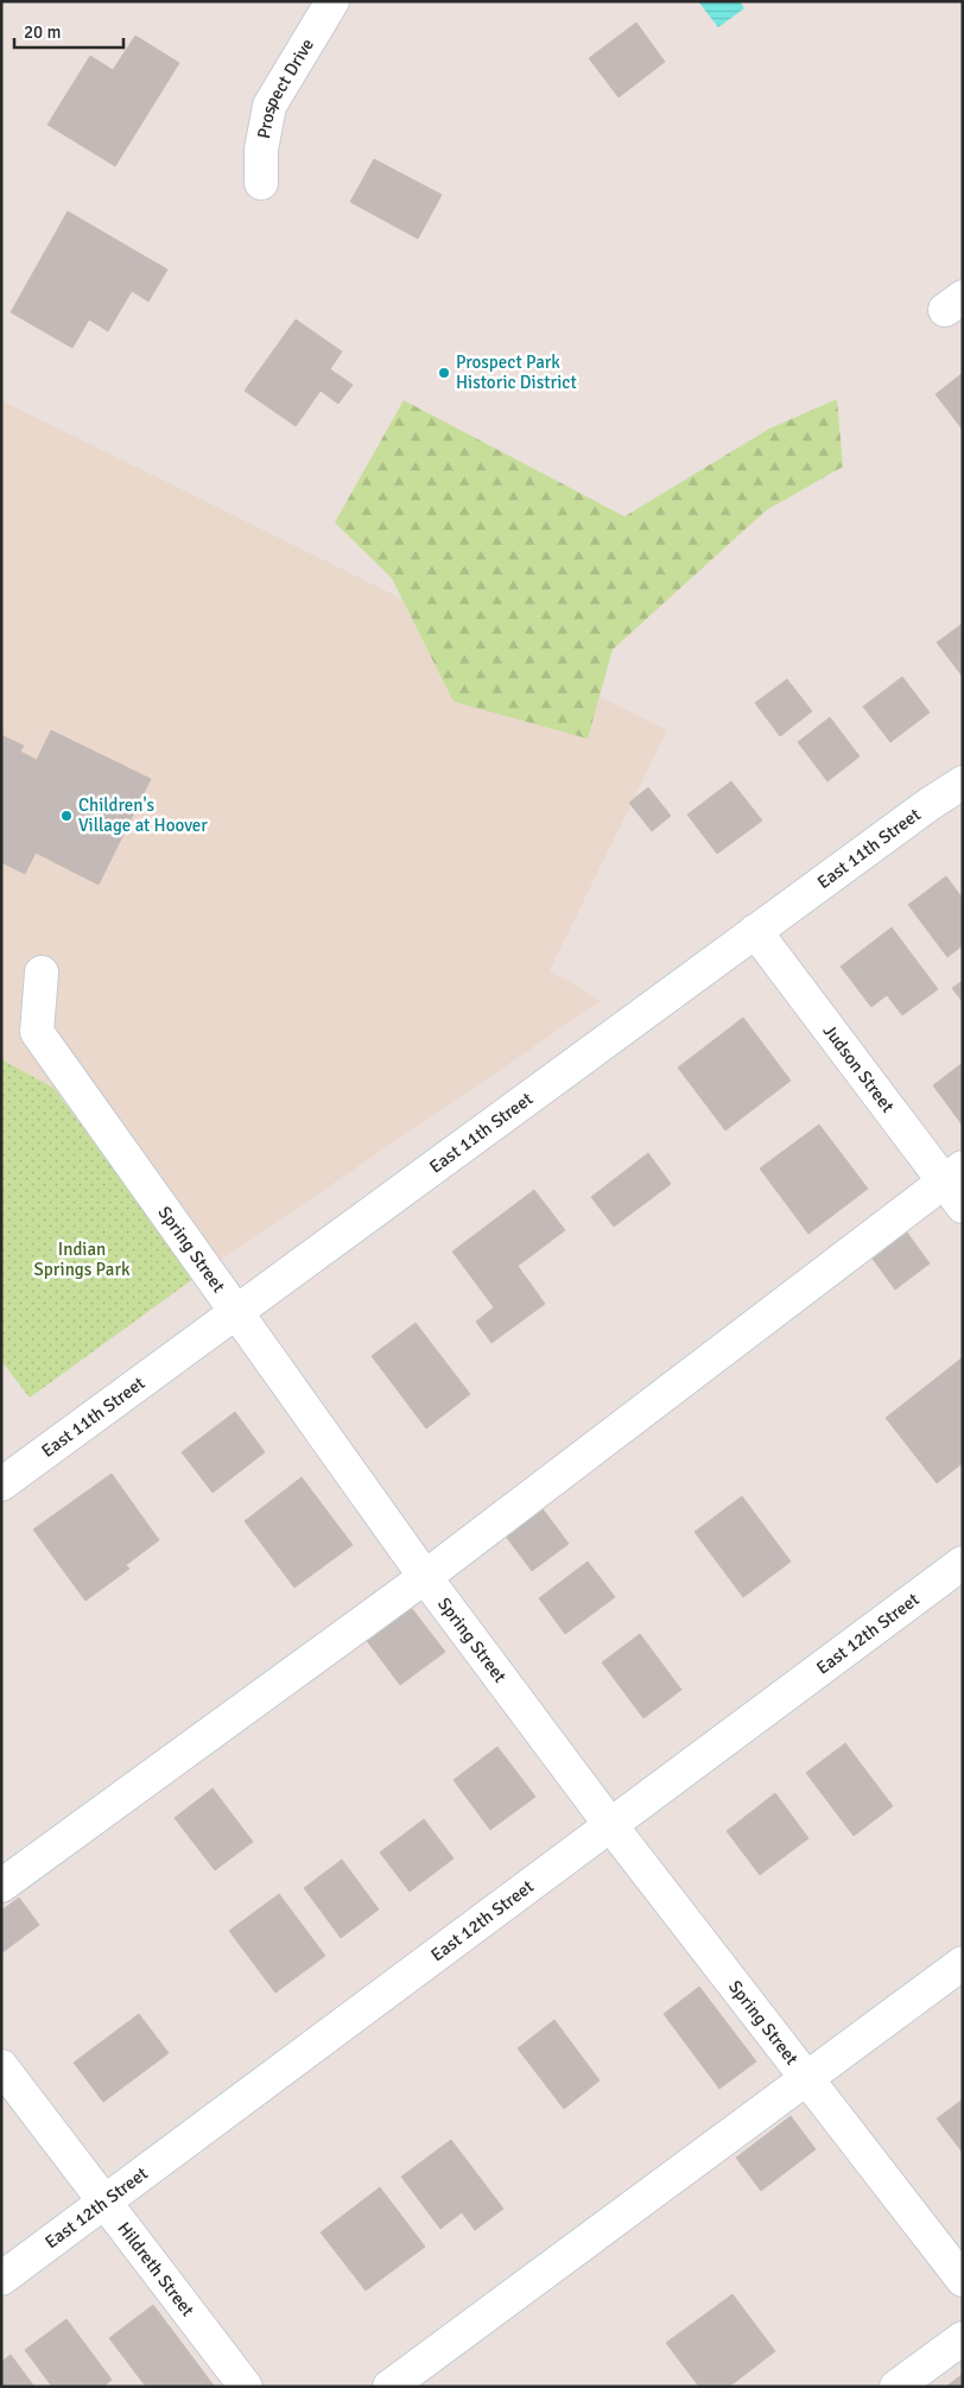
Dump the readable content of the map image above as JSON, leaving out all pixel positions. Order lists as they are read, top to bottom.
{
  "streets": {
    "street": [
      "Prospect Drive",
      "East 11th Street",
      "Judson Street",
      "Spring Street",
      "East 12th Street",
      "Hildreth Street"
    ]
  },
  "crossings": [
    ["East 11th Street", "Judson Street"],
    ["East 11th Street", "Spring Street"],
    ["Spring Street", "East 12th Street"],
    ["East 12th Street", "Hildreth Street"]
  ],
  "parks": ["Indian Springs Park"],
  "places": ["Prospect Park Historic District", "Children's Village at Hoover"],
  "scale_bar": "20 m"
}
